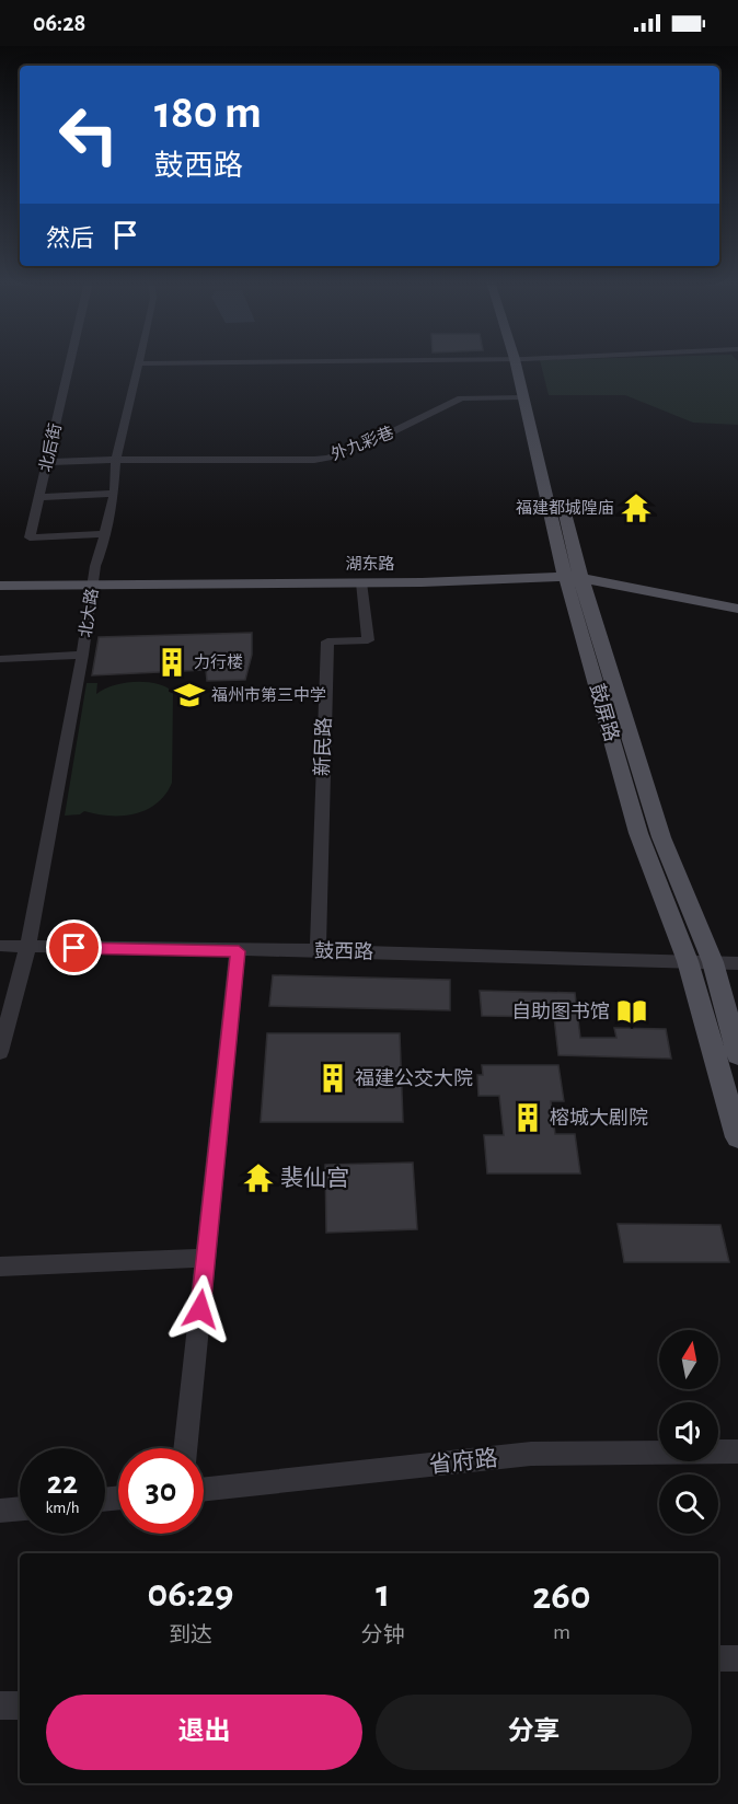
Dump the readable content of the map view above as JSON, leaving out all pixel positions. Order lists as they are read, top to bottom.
{
  "streets": {
    "main road": ["湖东路", "鼓屏路"],
    "street": [
      "外九彩巷",
      "北后街",
      "北大路",
      "新民路",
      "鼓西路",
      "省府路"
    ]
  },
  "crossings": [
    ["外九彩巷", "北后街"],
    ["外九彩巷", "北大路"],
    ["外九彩巷", "鼓屏路"],
    ["北后街", "北大路"],
    ["湖东路", "北大路"],
    ["湖东路", "鼓屏路"],
    ["湖东路", "新民路"],
    ["北大路", "鼓西路"],
    ["鼓屏路", "鼓西路"],
    ["新民路", "鼓西路"]
  ],
  "places": {
    "temple": ["福建都城隍庙", "裴仙宫"],
    "building": ["力行楼", "福建公交大院", "榕城大剧院"],
    "school or university": ["福州市第三中学"],
    "library": ["自助图书馆"]
  },
  "north": "top",
  "page": {
    "status": "06:28",
    "turn": ["180 m", "鼓西路"],
    "then": "然后",
    "speed": "22 km/h",
    "limit": "30",
    "eta": [
      "06:29",
      "到达",
      "1",
      "分钟",
      "260",
      "m"
    ],
    "buttons": ["退出", "分享"]
  }
}
